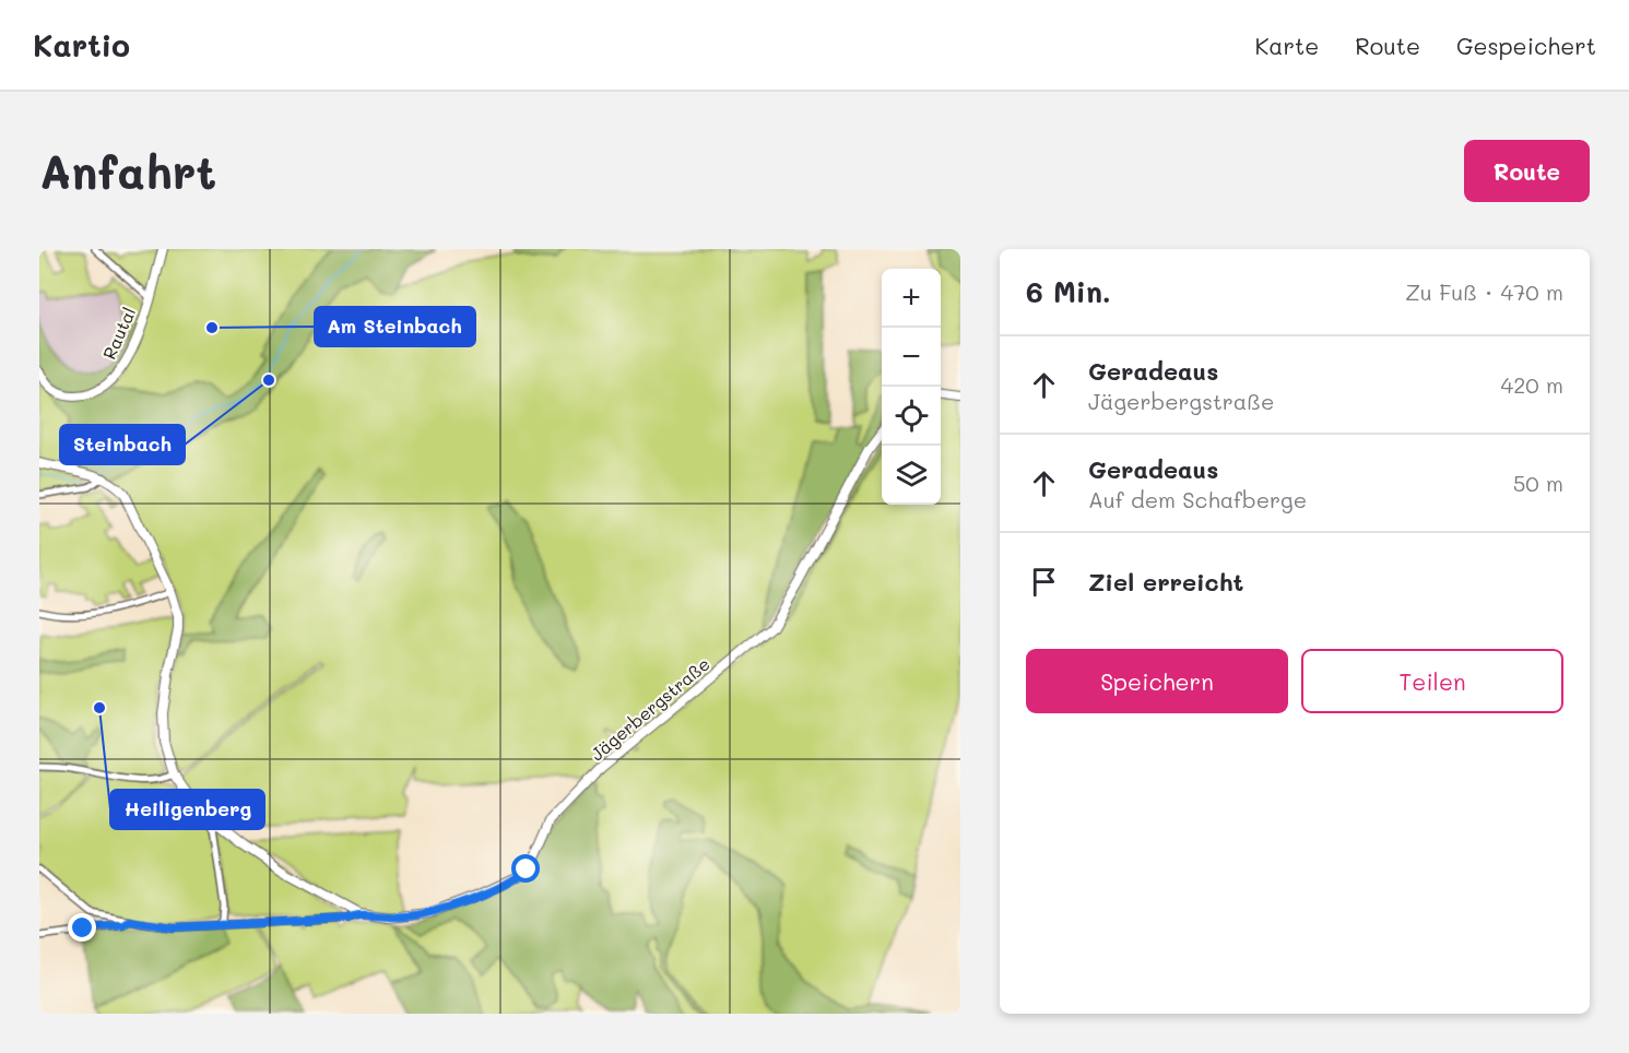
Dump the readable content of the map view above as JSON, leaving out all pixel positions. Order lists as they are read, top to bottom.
{
  "streets": {
    "street": ["Rautal", "Jägerbergstraße"]
  },
  "places": ["Am Steinbach", "Steinbach", "Heiligenberg"],
  "page": {
    "header": "Kartio",
    "nav": ["Karte", "Route", "Gespeichert"],
    "buttons": [
      "Route",
      ["Speichern", "Teilen"]
    ],
    "title": "Anfahrt",
    "heading": ["6 Min.", "Zu Fuß · 470 m"],
    "map_buttons": ["+", "−"],
    "list": [
      ["Geradeaus", "Jägerbergstraße", "420 m"],
      ["Geradeaus", "Auf dem Schafberge", "50 m"],
      "Ziel erreicht"
    ]
  }
}
